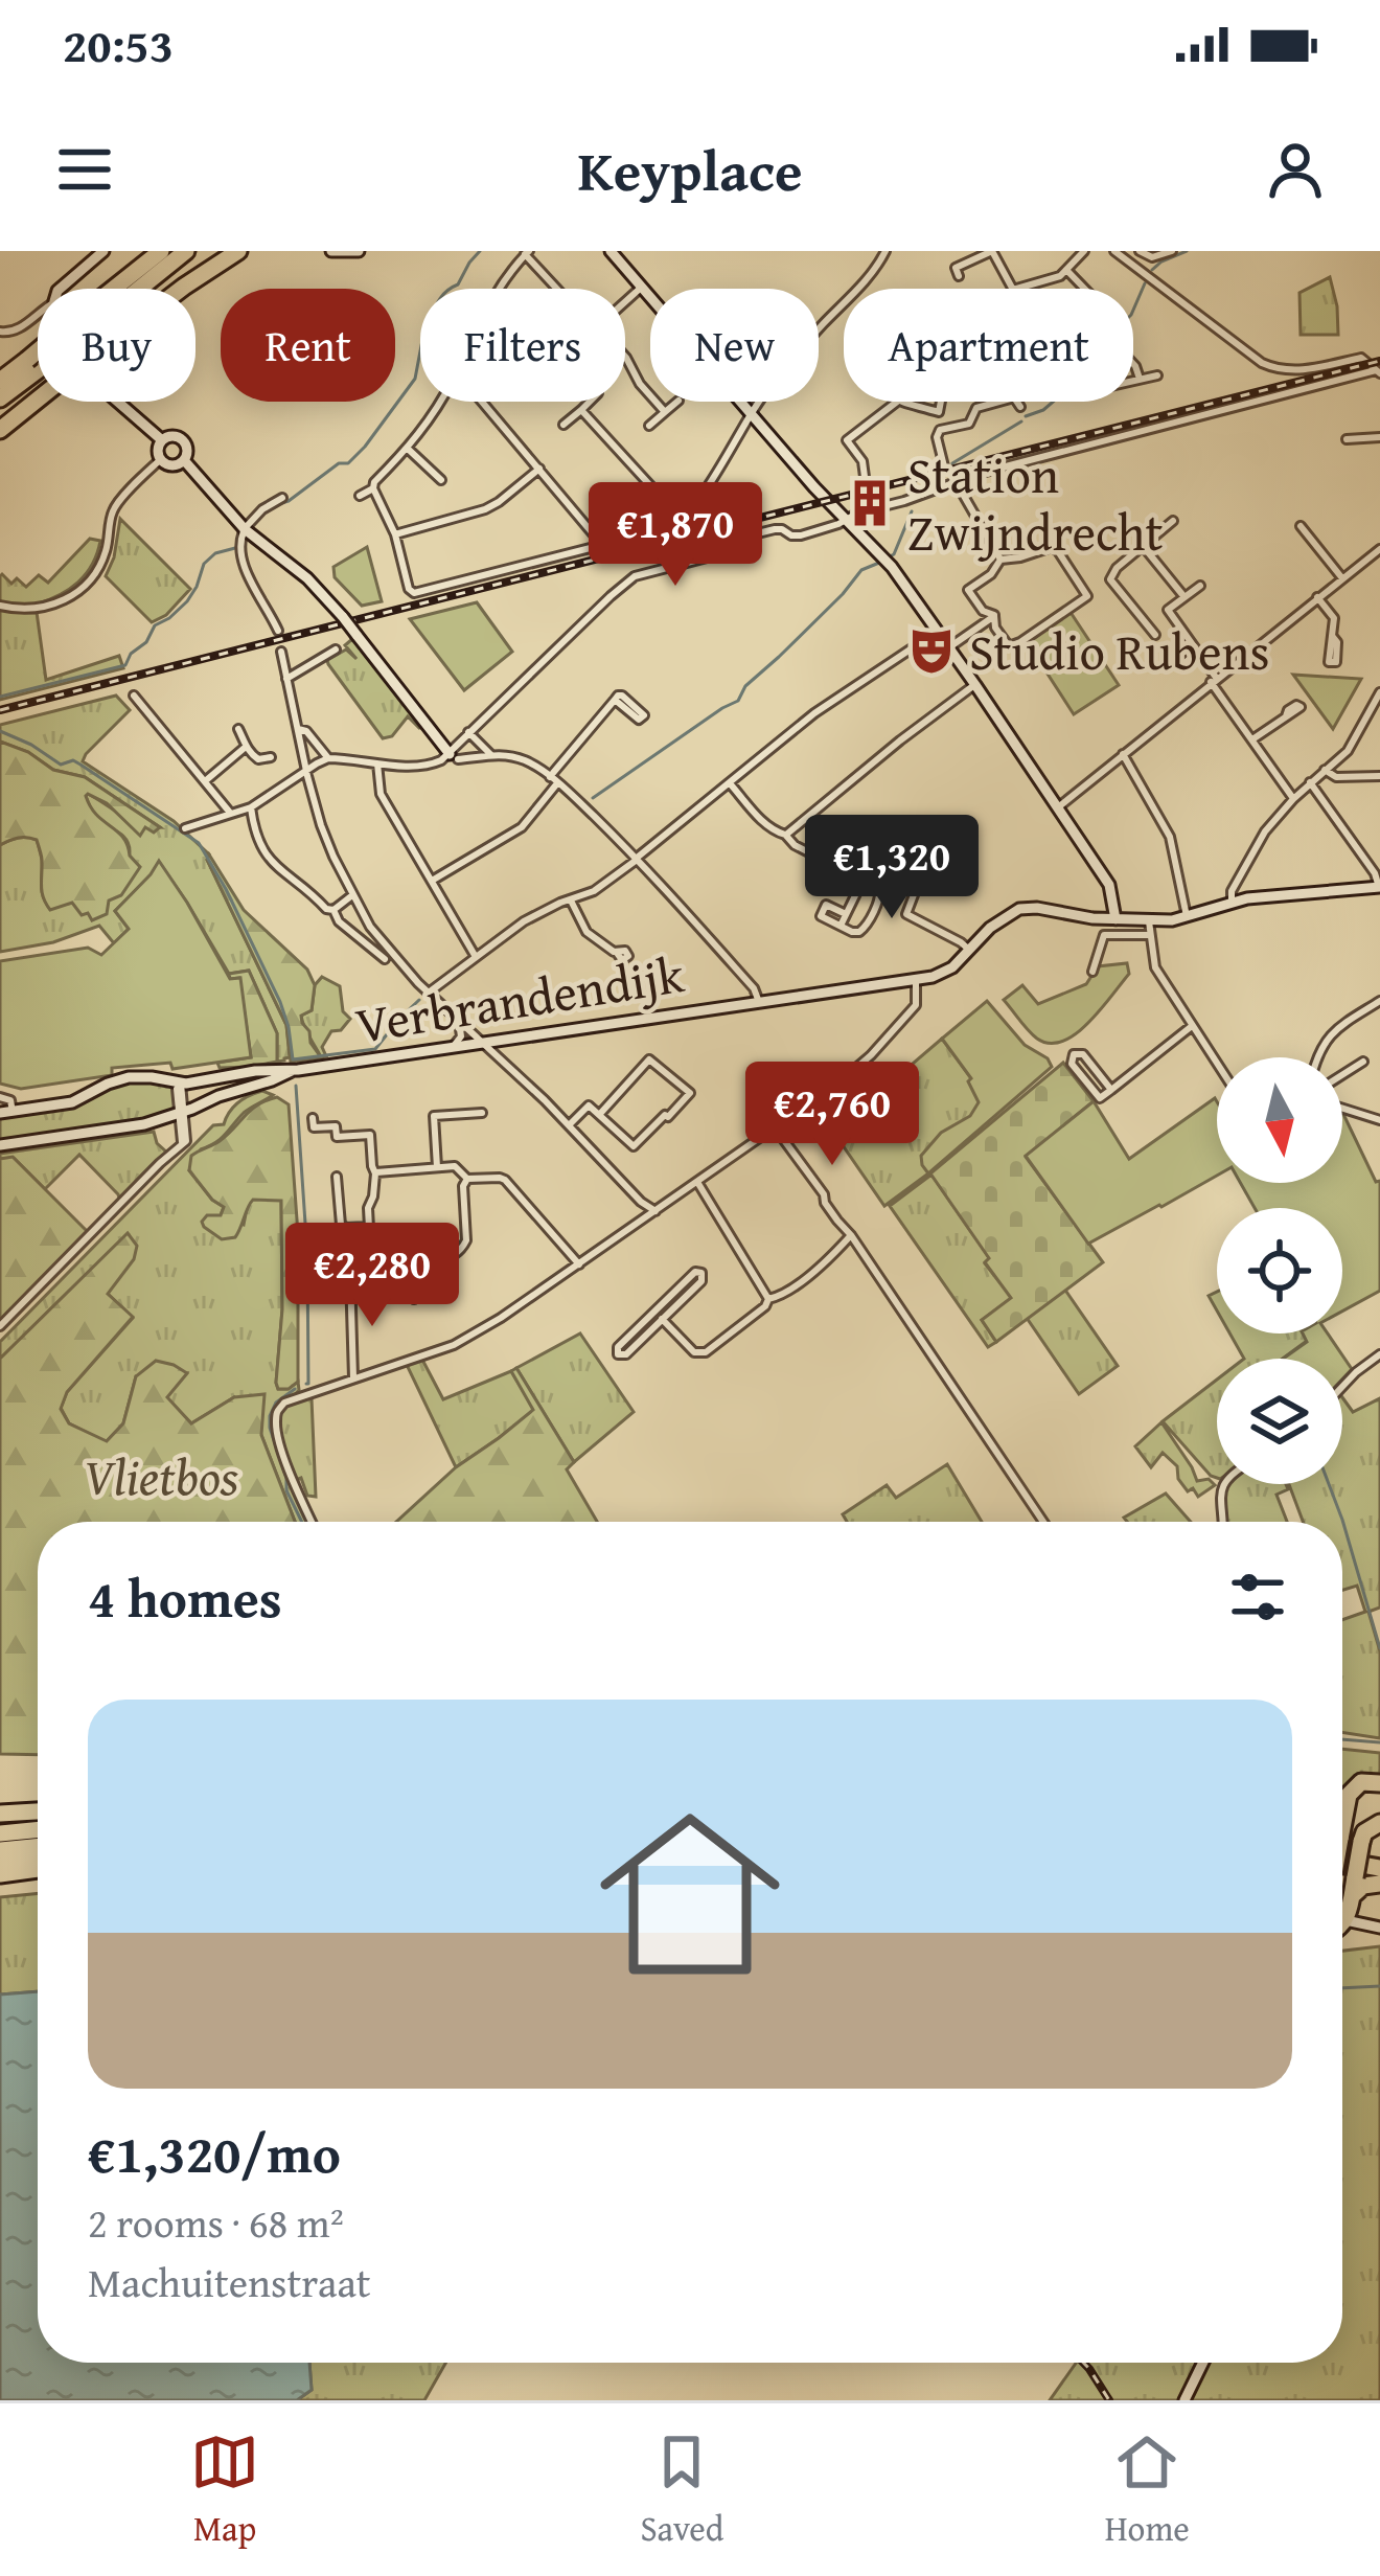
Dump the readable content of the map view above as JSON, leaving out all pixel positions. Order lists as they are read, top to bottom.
{
  "streets": {
    "main road": ["Verbrandendijk"]
  },
  "parks": ["Vlietbos"],
  "places": {
    "building": ["Station Zwijndrecht"],
    "theatre": ["Studio Rubens"]
  },
  "north": "bottom",
  "page": {
    "status": "20:53",
    "header": "Keyplace",
    "chip": [
      "Buy",
      "Rent",
      "Filters",
      "New",
      "Apartment"
    ],
    "price": [
      "€1,870",
      "€1,320",
      "€2,760",
      "€2,280"
    ],
    "heading": "4 homes",
    "list": [
      {
        "name": "€1,320/mo",
        "note": "2 rooms · 68 m² · Machuitenstraat"
      }
    ],
    "tabs": ["Map", "Saved", "Home"]
  }
}
